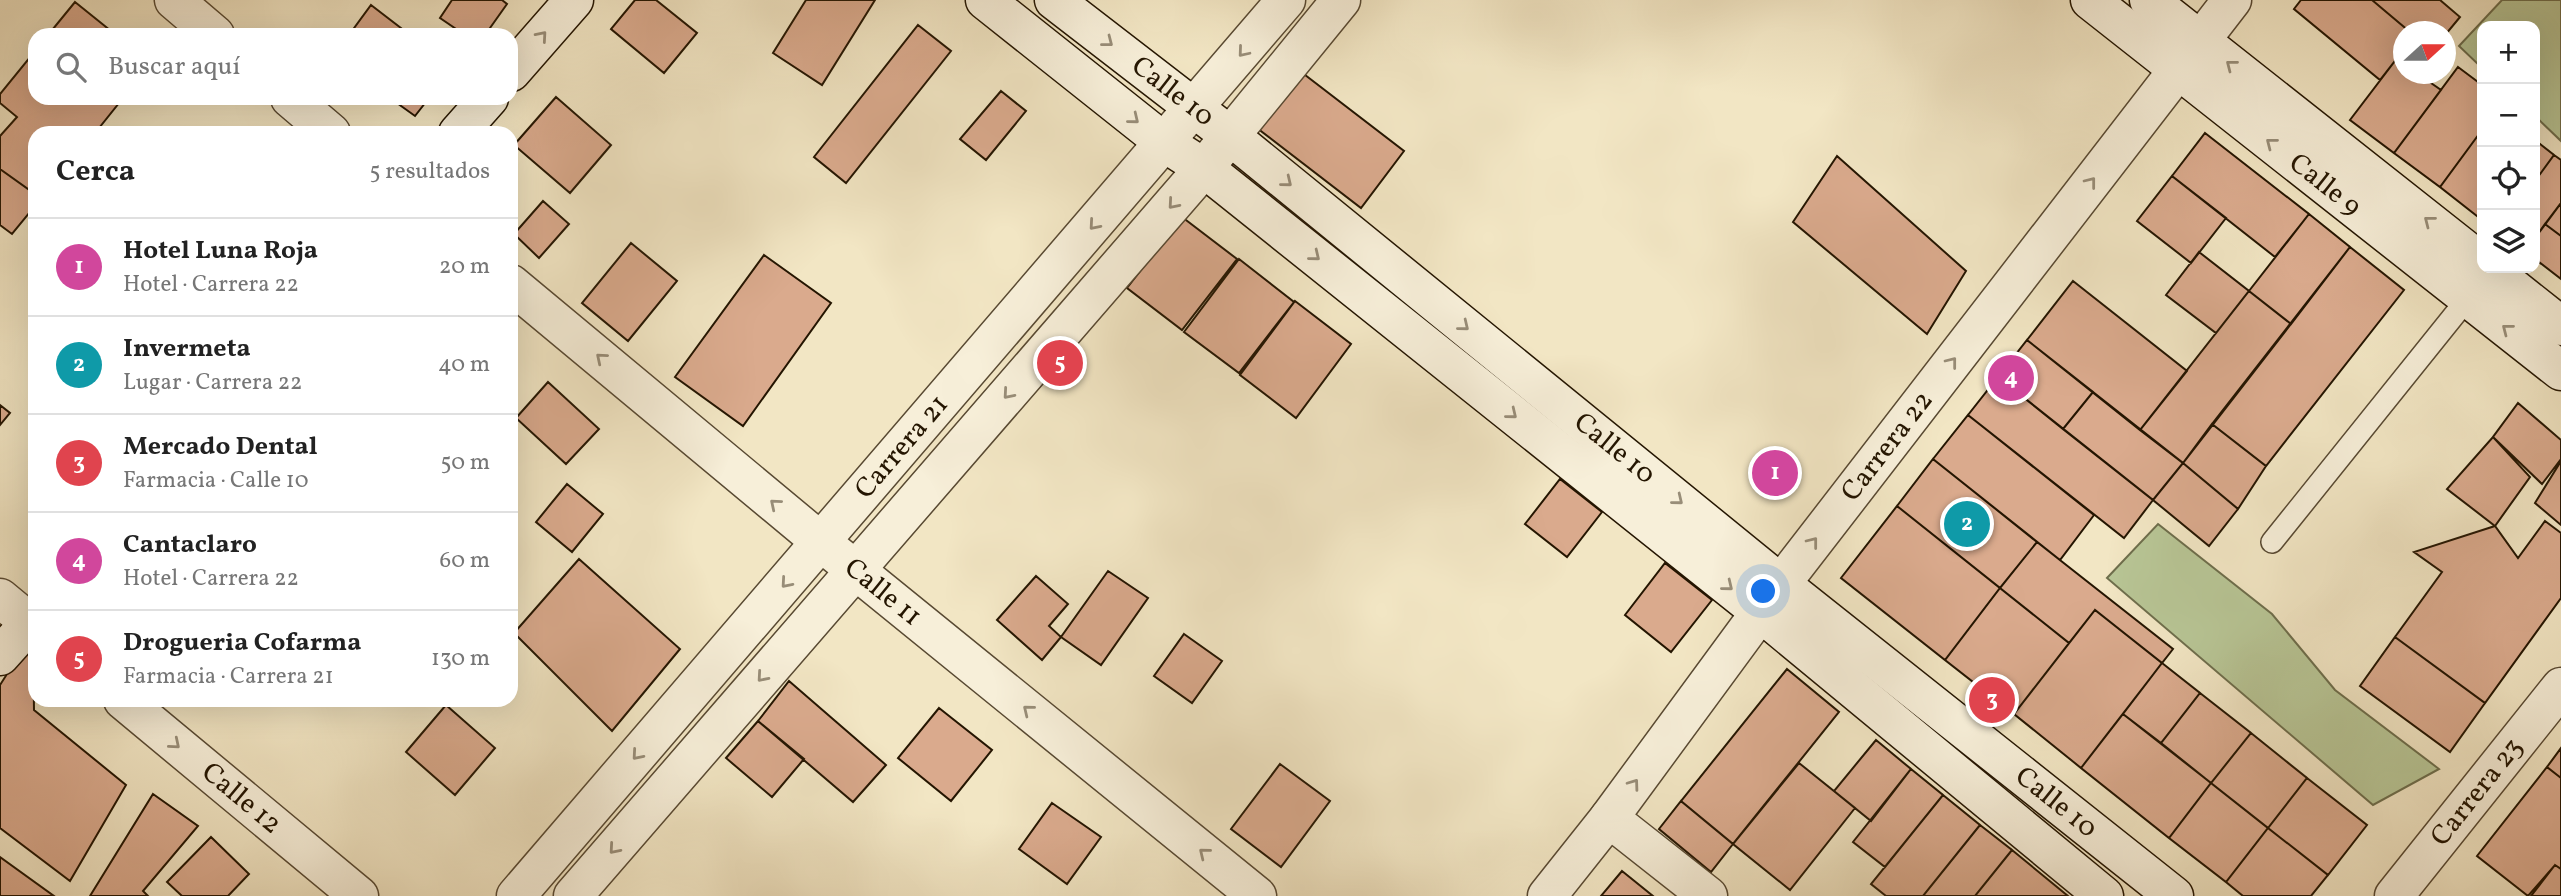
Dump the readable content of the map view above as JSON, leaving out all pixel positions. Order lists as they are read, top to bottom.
{
  "streets": {
    "street": [
      "Calle 10",
      "Calle 9",
      "Carrera 22",
      "Carrera 21",
      "Calle 11",
      "Carrera 23",
      "Calle 12"
    ]
  },
  "crossings": [
    ["Calle 10", "Carrera 22"],
    ["Calle 10", "Carrera 21"],
    ["Calle 9", "Carrera 22"],
    ["Carrera 21", "Calle 11"]
  ],
  "one_way": [
    "Calle 10",
    "Calle 9",
    "Carrera 22",
    "Carrera 21",
    "Calle 11",
    "Calle 12"
  ],
  "north": "right",
  "page": {
    "map_buttons": ["+", "−"],
    "search": "Buscar aquí",
    "heading": ["Cerca", "5 resultados"],
    "list": [
      {
        "mark": "1",
        "name": "Hotel Luna Roja",
        "note": "Hotel · Carrera 22",
        "value": "20 m"
      },
      {
        "mark": "2",
        "name": "Invermeta",
        "note": "Lugar · Carrera 22",
        "value": "40 m"
      },
      {
        "mark": "3",
        "name": "Mercado Dental",
        "note": "Farmacia · Calle 10",
        "value": "50 m"
      },
      {
        "mark": "4",
        "name": "Cantaclaro",
        "note": "Hotel · Carrera 22",
        "value": "60 m"
      },
      {
        "mark": "5",
        "name": "Drogueria Cofarma",
        "note": "Farmacia · Carrera 21",
        "value": "130 m"
      }
    ],
    "pins": [
      "5",
      "4",
      "1",
      "2",
      "3"
    ]
  }
}
